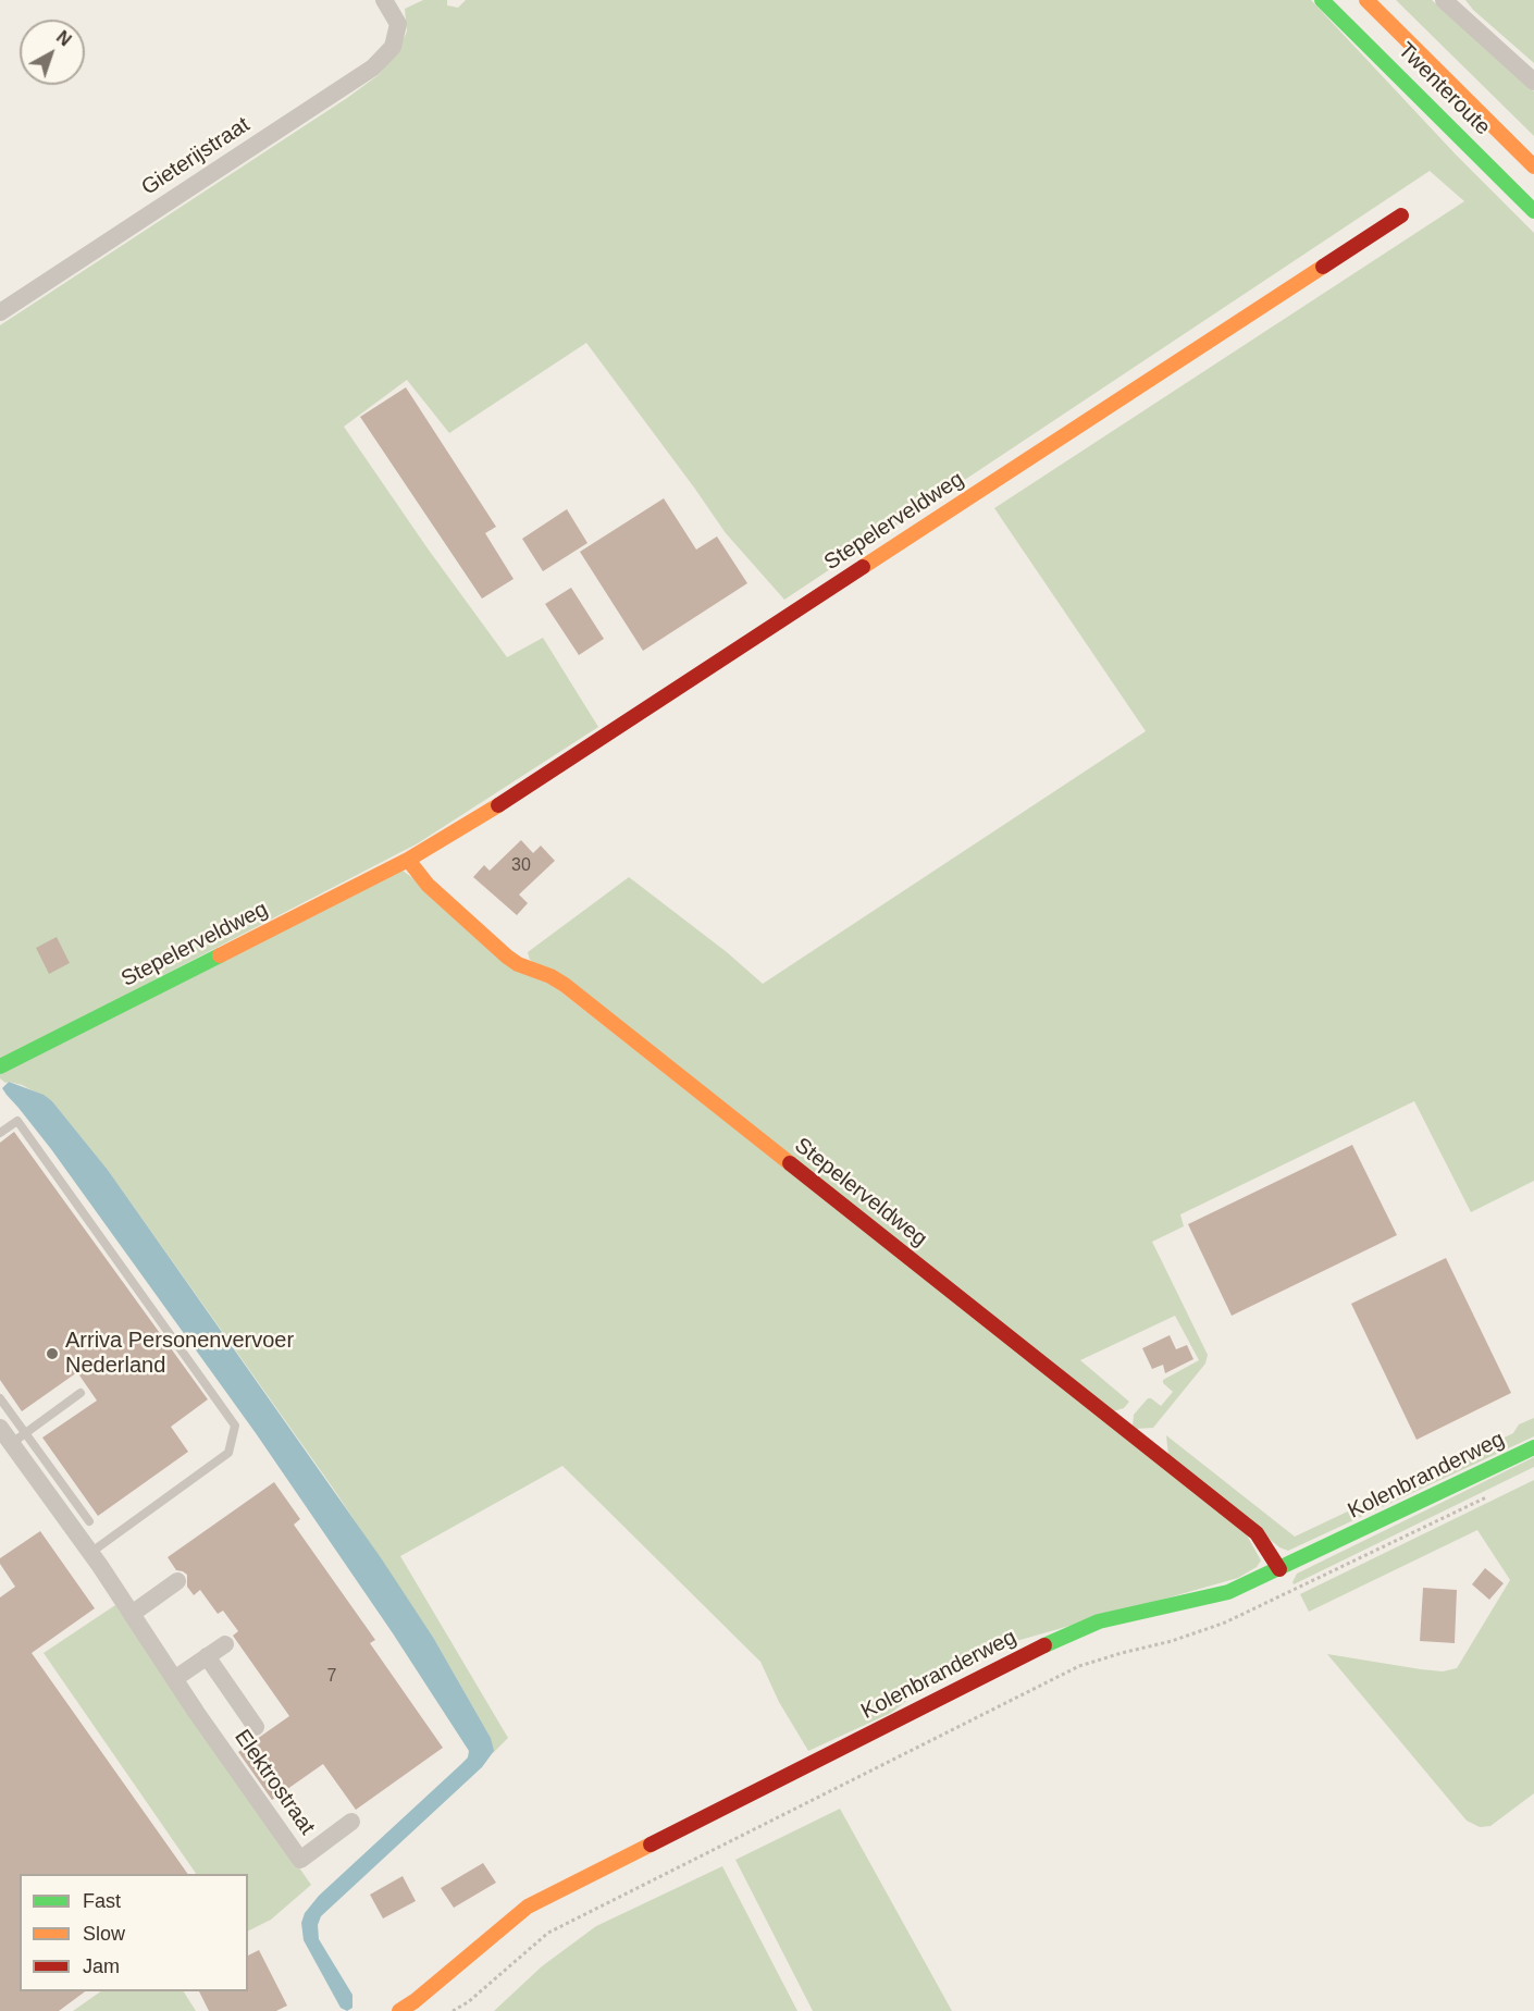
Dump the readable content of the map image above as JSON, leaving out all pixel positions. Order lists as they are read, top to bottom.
{
  "streets": {
    "main road": ["Twenteroute", "Stepelerveldweg", "Kolenbranderweg"],
    "street": ["Gieterijstraat", "Elektrostraat"]
  },
  "crossings": [
    ["Stepelerveldweg", "Kolenbranderweg"]
  ],
  "places": ["Arriva Personenvervoer Nederland"],
  "house_numbers": ["30", "7"],
  "legend": ["Fast", "Slow", "Jam"],
  "north": "top right"
}
